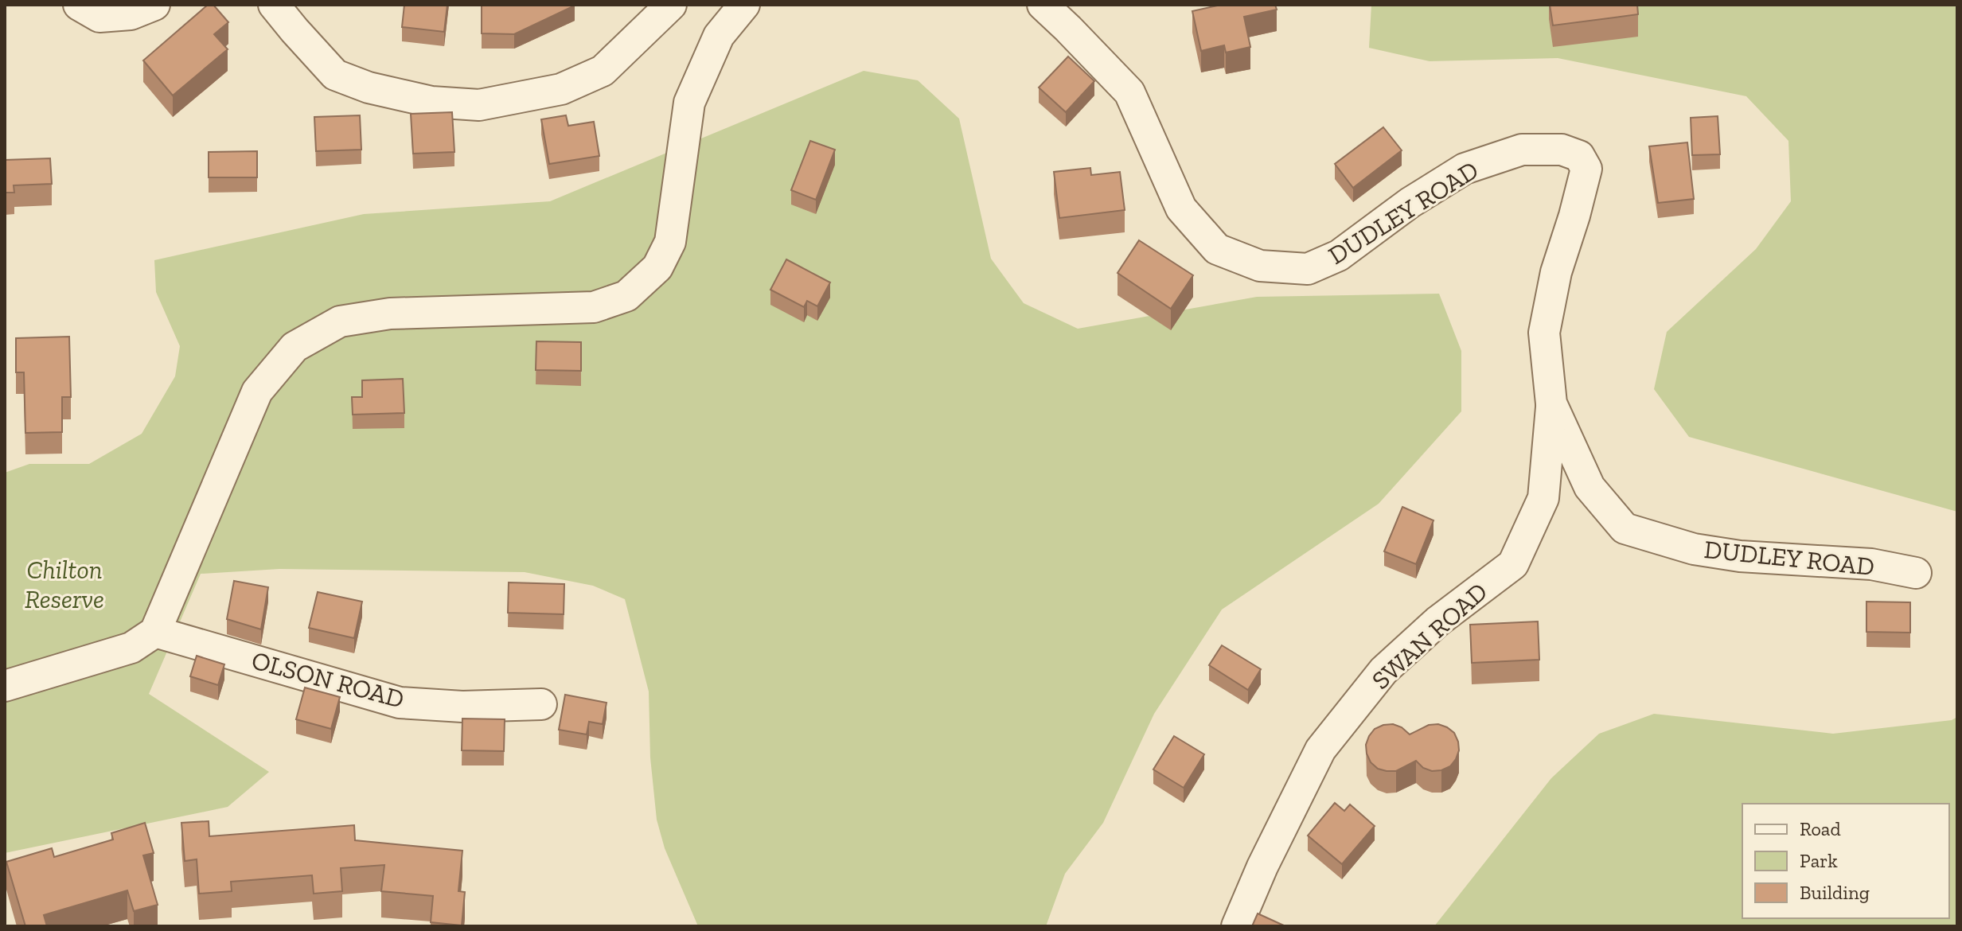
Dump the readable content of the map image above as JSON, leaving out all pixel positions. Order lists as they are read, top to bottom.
{
  "streets": {
    "street": ["DUDLEY ROAD", "SWAN ROAD", "OLSON ROAD"]
  },
  "crossings": [
    ["DUDLEY ROAD", "SWAN ROAD"]
  ],
  "parks": ["Chilton Reserve"],
  "legend": ["Road", "Park", "Building"]
}
